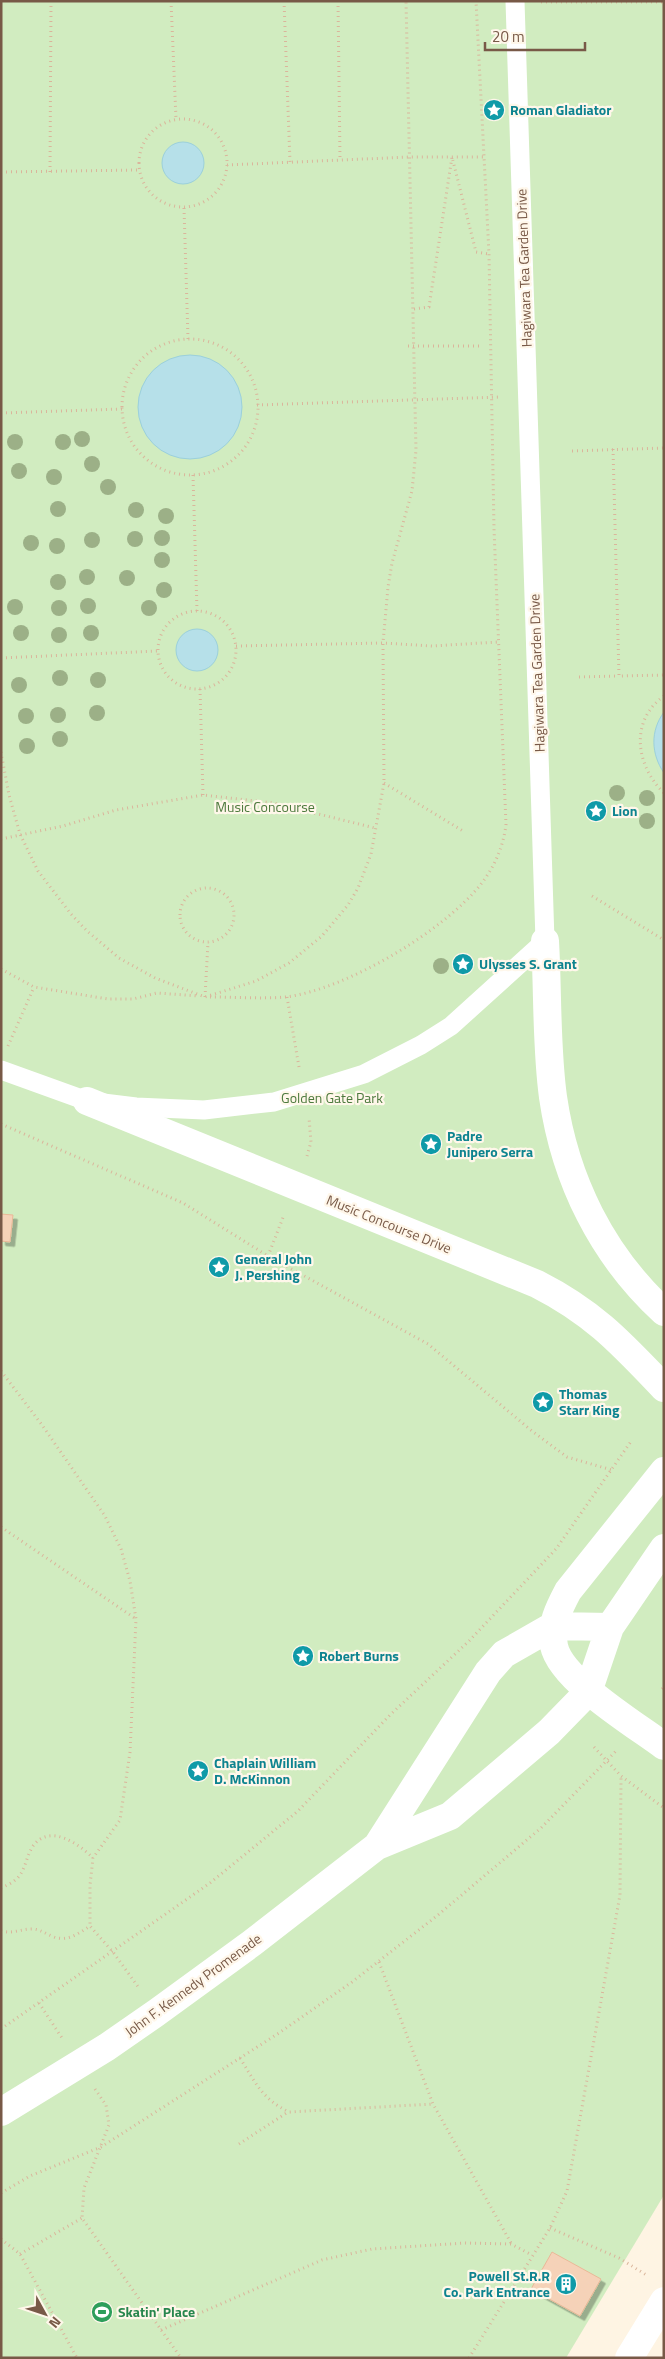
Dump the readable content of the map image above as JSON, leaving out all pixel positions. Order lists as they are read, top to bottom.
{
  "streets": {
    "street": ["Hagiwara Tea Garden Drive", "Music Concourse Drive", "John F. Kennedy Promenade"]
  },
  "crossings": [
    ["Hagiwara Tea Garden Drive", "Music Concourse Drive"]
  ],
  "parks": ["Music Concourse", "Golden Gate Park"],
  "places": {
    "place": [
      "Roman Gladiator",
      "Lion",
      "Ulysses S. Grant",
      "Padre Junipero Serra",
      "General John J. Pershing",
      "Thomas Starr King",
      "Robert Burns",
      "Chaplain William D. McKinnon"
    ],
    "building": ["Powell St.R.R Co. Park Entrance"],
    "sports": ["Skatin' Place"]
  },
  "scale_bar": "20 m",
  "north": "bottom right"
}
